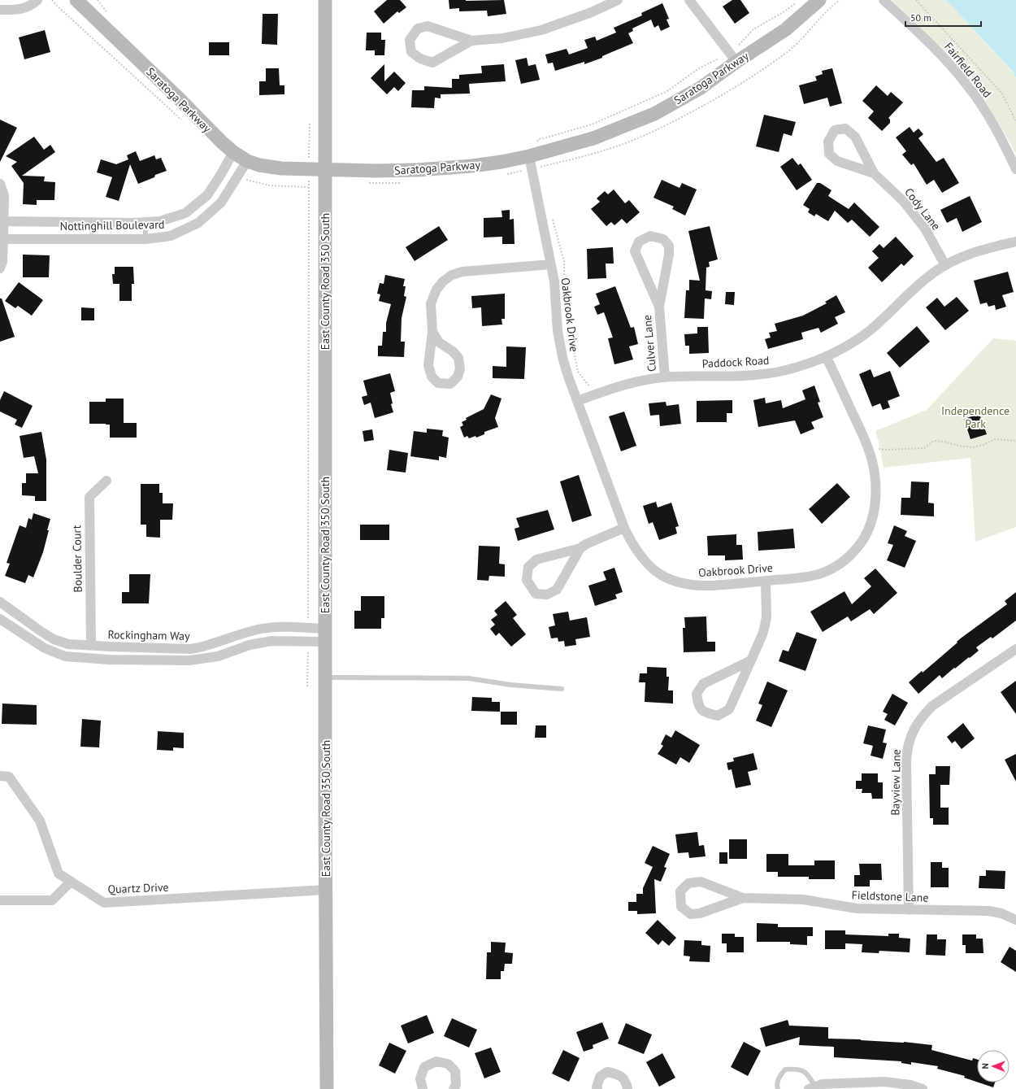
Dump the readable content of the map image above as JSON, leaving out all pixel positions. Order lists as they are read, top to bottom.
{
  "streets": {
    "street": [
      "Fairfield Road",
      "Saratoga Parkway",
      "Cody Lane",
      "Nottinghill Boulevard",
      "East County Road 350 South",
      "Oakbrook Drive",
      "Culver Lane",
      "Paddock Road",
      "Boulder Court",
      "Rockingham Way",
      "Bayview Lane",
      "Quartz Drive",
      "Fieldstone Lane"
    ]
  },
  "crossings": [
    ["Saratoga Parkway", "Nottinghill Boulevard"],
    ["Saratoga Parkway", "East County Road 350 South"],
    ["Saratoga Parkway", "Oakbrook Drive"],
    ["Cody Lane", "Paddock Road"],
    ["East County Road 350 South", "Rockingham Way"],
    ["East County Road 350 South", "Quartz Drive"],
    ["Oakbrook Drive", "Paddock Road"],
    ["Culver Lane", "Paddock Road"],
    ["Boulder Court", "Rockingham Way"],
    ["Bayview Lane", "Fieldstone Lane"]
  ],
  "parks": ["Independence Park"],
  "scale_bar": "50 m",
  "north": "left"
}
